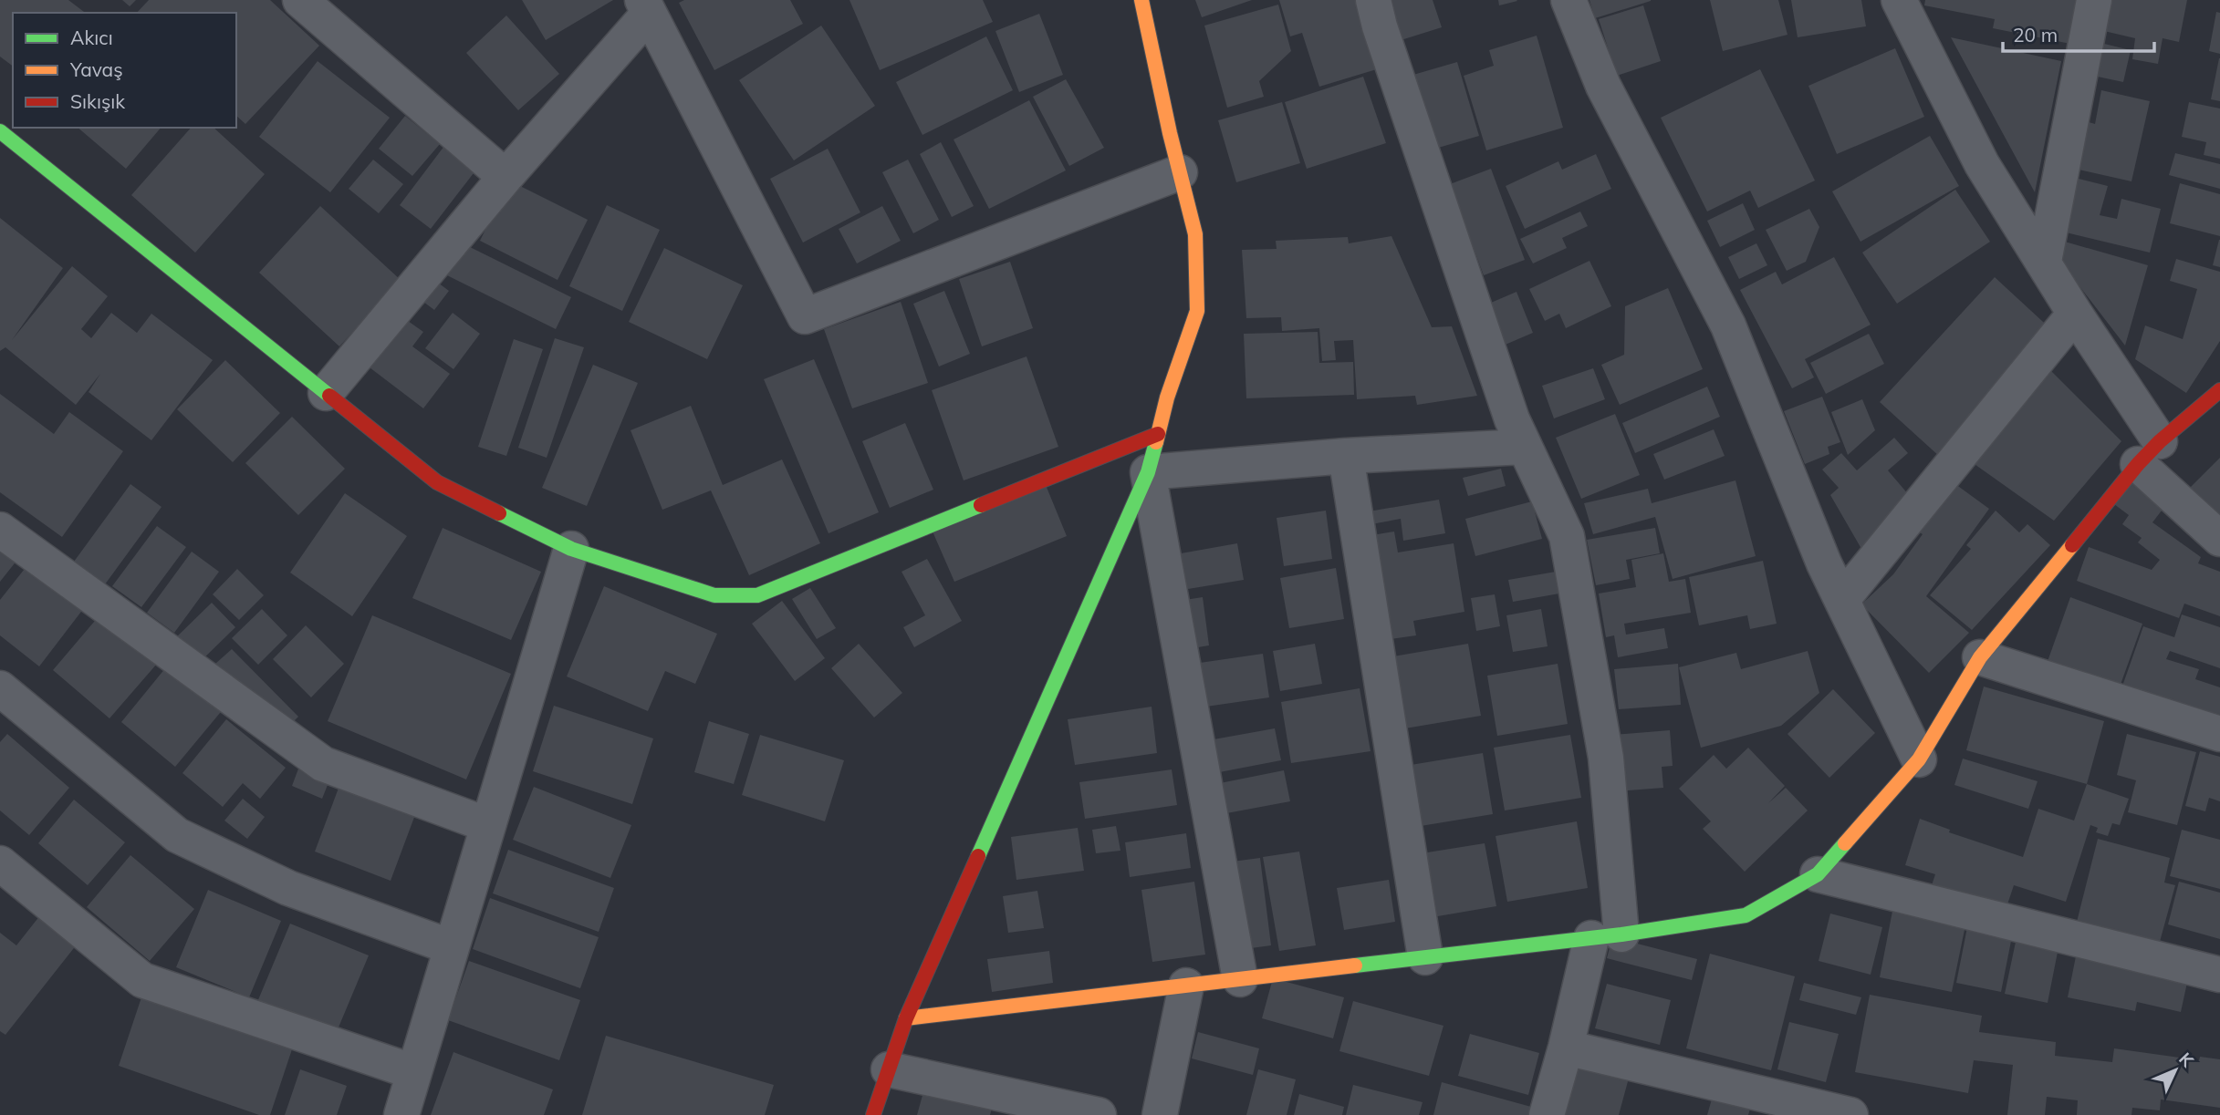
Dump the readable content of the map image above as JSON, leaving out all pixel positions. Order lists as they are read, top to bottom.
{
  "legend": ["Akıcı", "Yavaş", "Sıkışık"],
  "scale_bar": "20 m",
  "north": "top right"
}
